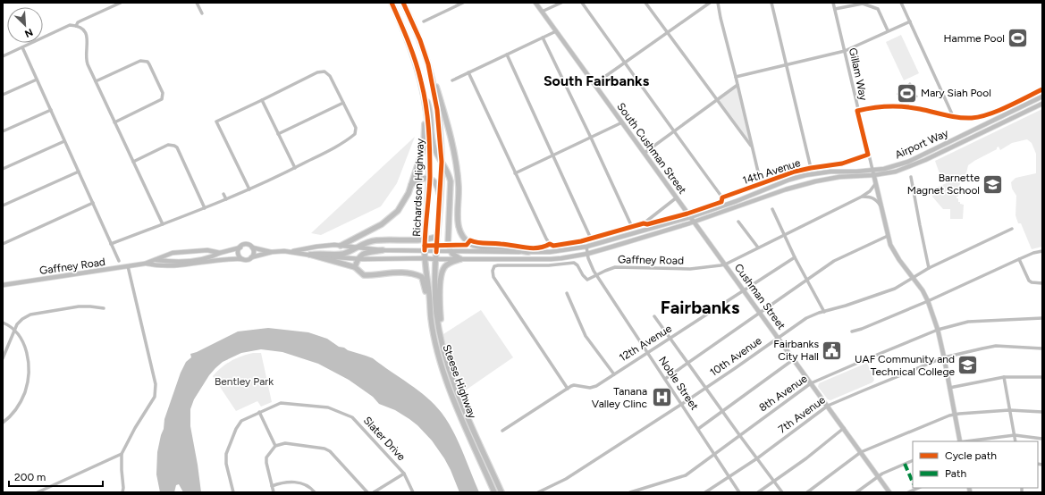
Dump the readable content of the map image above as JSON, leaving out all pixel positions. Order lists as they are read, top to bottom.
{
  "streets": {
    "highway": ["Richardson Highway", "Steese Highway"],
    "main road": [
      "Airport Way",
      "South Cushman Street",
      "Gaffney Road",
      "Cushman Street"
    ],
    "street": [
      "Gillam Way",
      "14th Avenue",
      "12th Avenue",
      "10th Avenue",
      "Noble Street",
      "8th Avenue",
      "7th Avenue",
      "Slater Drive"
    ]
  },
  "crossings": [
    ["Gillam Way", "Airport Way"],
    ["Gillam Way", "14th Avenue"],
    ["Airport Way", "South Cushman Street"],
    ["Airport Way", "Richardson Highway"],
    ["Airport Way", "Cushman Street"],
    ["Airport Way", "Steese Highway"],
    ["Airport Way", "Noble Street"],
    ["South Cushman Street", "Cushman Street"],
    ["Richardson Highway", "Steese Highway"],
    ["Gaffney Road", "Cushman Street"],
    ["Gaffney Road", "Noble Street"],
    ["Cushman Street", "12th Avenue"],
    ["Cushman Street", "10th Avenue"],
    ["Cushman Street", "8th Avenue"],
    ["Cushman Street", "7th Avenue"],
    ["12th Avenue", "Noble Street"],
    ["10th Avenue", "Noble Street"],
    ["Noble Street", "8th Avenue"],
    ["Noble Street", "7th Avenue"]
  ],
  "districts": ["South Fairbanks", "Fairbanks"],
  "parks": ["Bentley Park"],
  "places": {
    "sports": ["Hamme Pool", "Mary Siah Pool"],
    "school or university": ["Barnette Magnet School", "UAF Community and Technical College"],
    "public building": ["Fairbanks City Hall"],
    "hospital": ["Tanana Valley Clinc"]
  },
  "legend": ["Cycle path", "Path"],
  "scale_bar": "200 m",
  "north": "bottom right"
}
